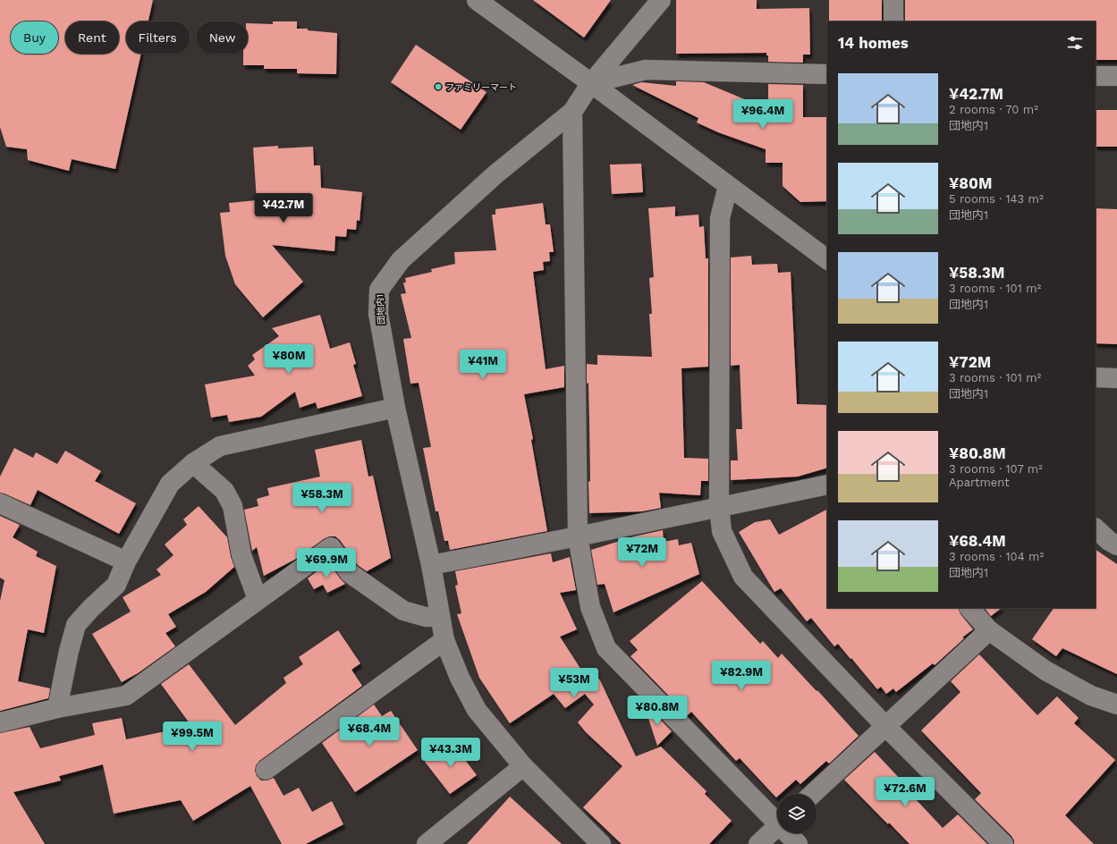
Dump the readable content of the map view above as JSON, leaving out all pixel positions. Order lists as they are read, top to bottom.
{
  "streets": {
    "street": ["団地内1"]
  },
  "places": ["ファミリーマート"],
  "page": {
    "chip": [
      "Buy",
      "Rent",
      "Filters",
      "New"
    ],
    "heading": "14 homes",
    "list": [
      {
        "name": "¥42.7M",
        "note": "2 rooms · 70 m² · 団地内1"
      },
      {
        "name": "¥80M",
        "note": "5 rooms · 143 m² · 団地内1"
      },
      {
        "name": "¥58.3M",
        "note": "3 rooms · 101 m² · 団地内1"
      },
      {
        "name": "¥72M",
        "note": "3 rooms · 101 m² · 団地内1"
      },
      {
        "name": "¥80.8M",
        "note": "3 rooms · 107 m² · Apartment"
      },
      {
        "name": "¥68.4M",
        "note": "3 rooms · 104 m² · 団地内1"
      }
    ],
    "price": [
      "¥96.4M",
      "¥42.7M",
      "¥80M",
      "¥41M",
      "¥58.3M",
      "¥72M",
      "¥69.9M",
      "¥82.9M",
      "¥53M",
      "¥80.8M",
      "¥68.4M",
      "¥99.5M",
      "¥43.3M",
      "¥72.6M"
    ]
  }
}
